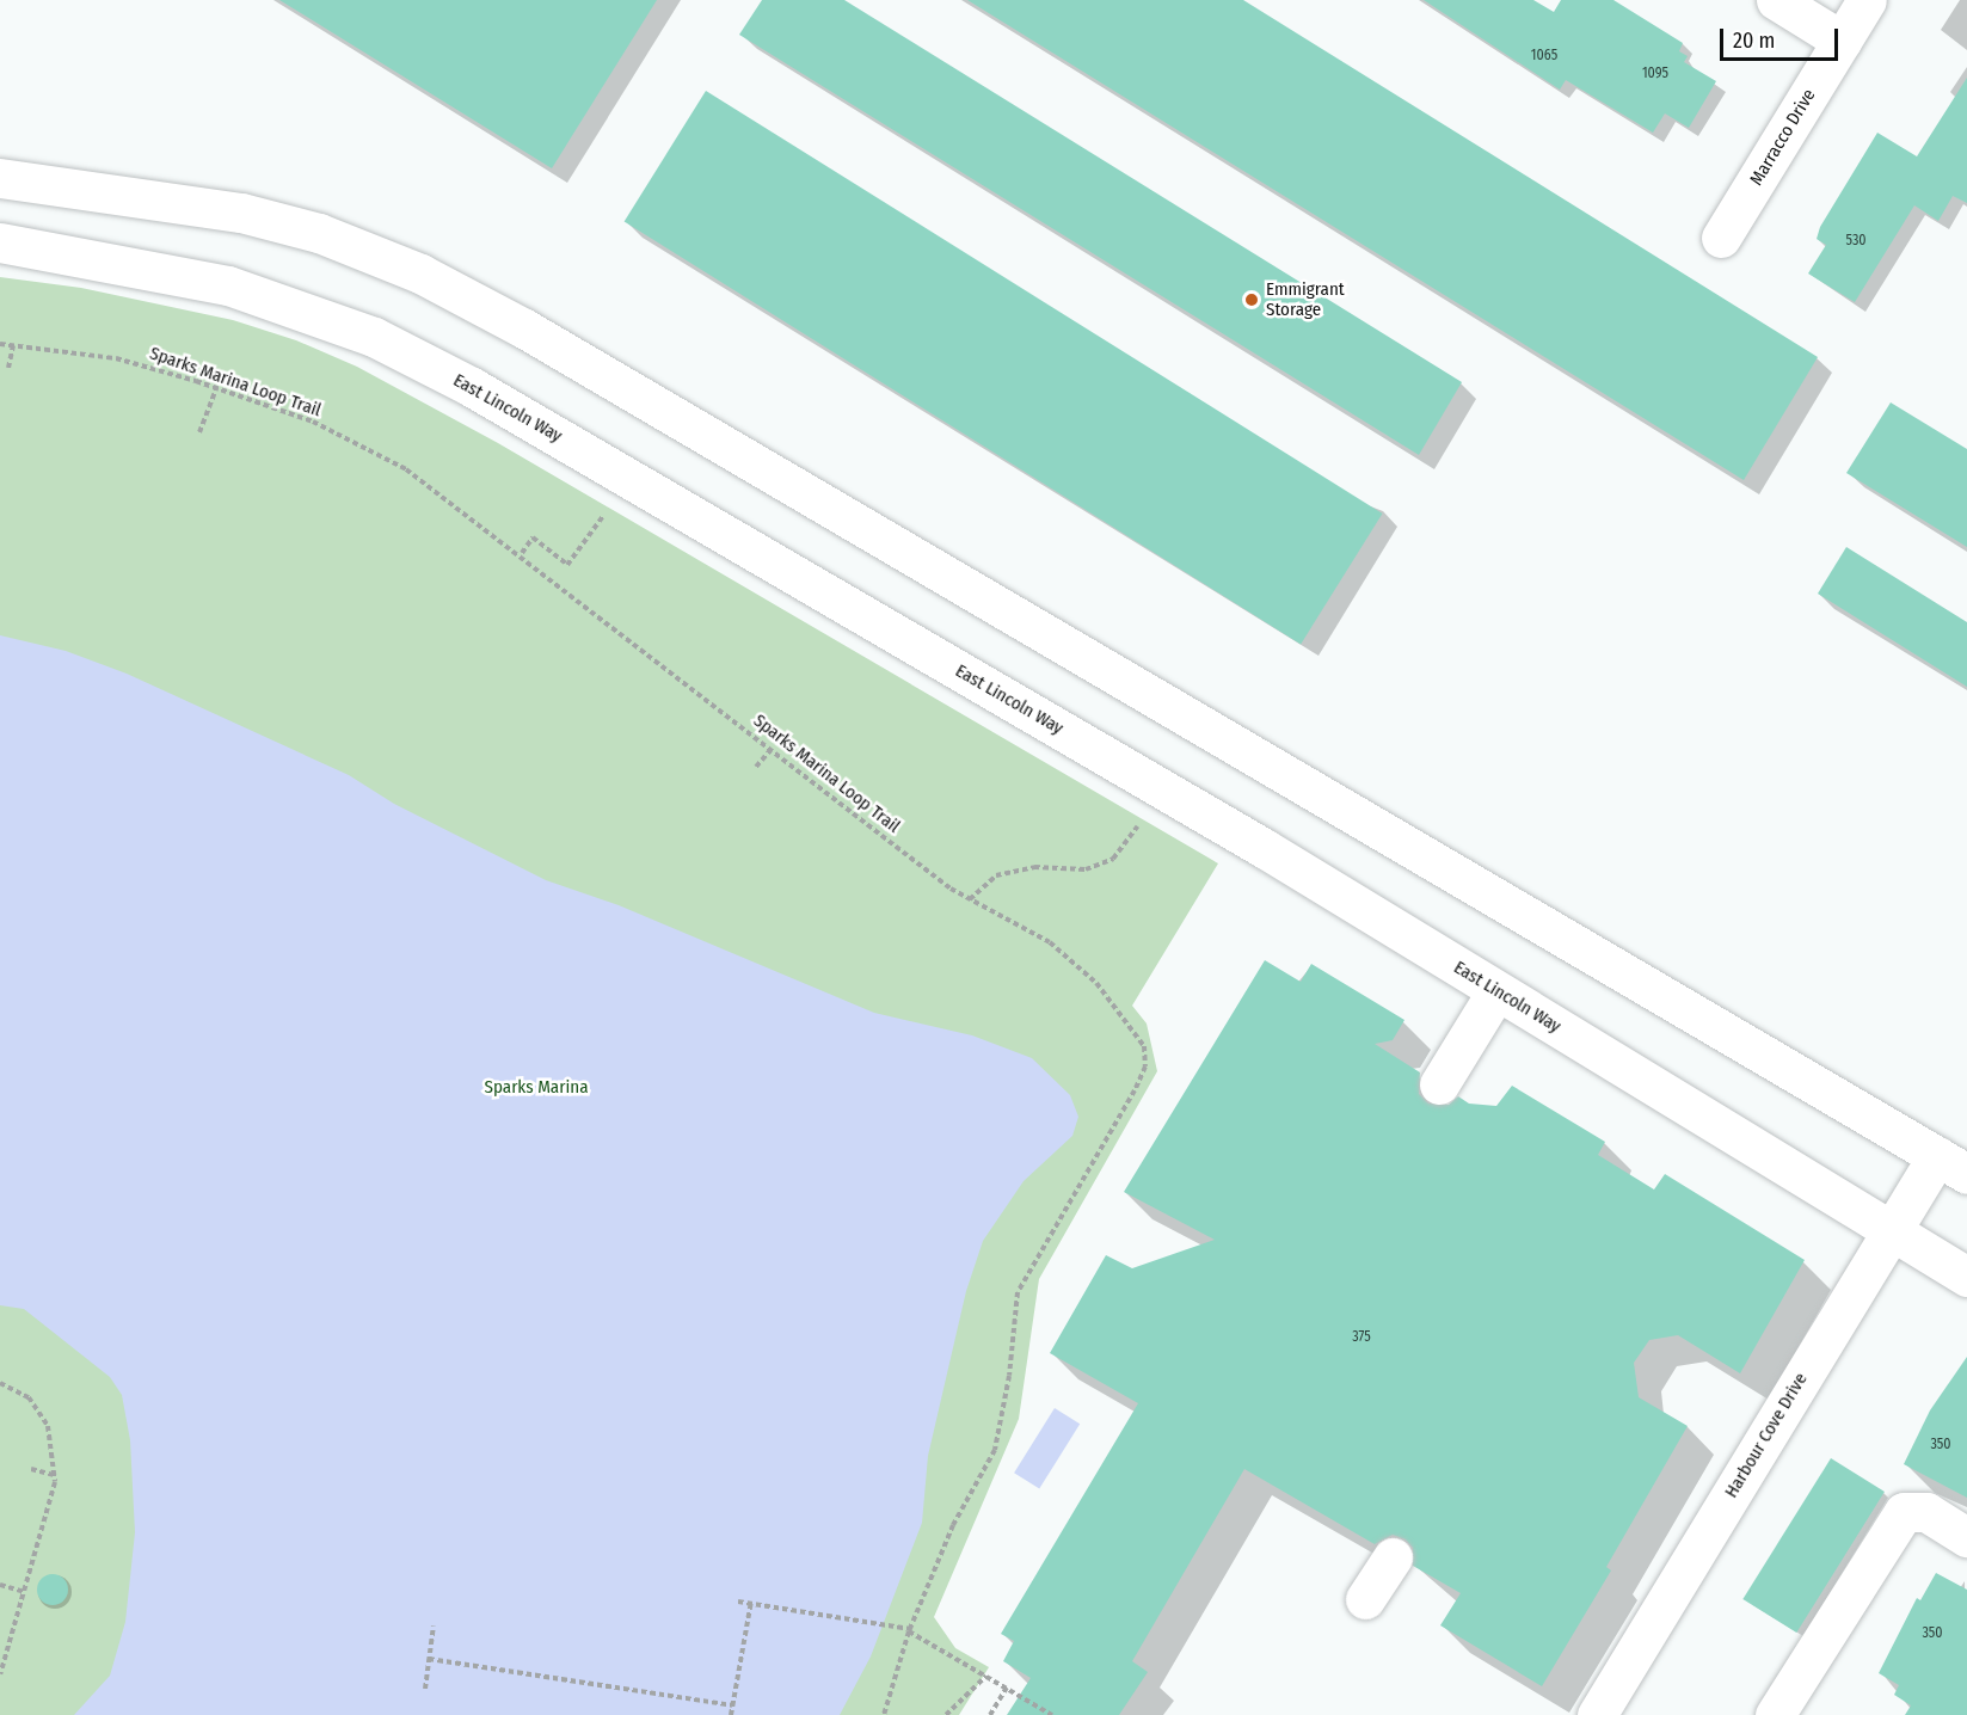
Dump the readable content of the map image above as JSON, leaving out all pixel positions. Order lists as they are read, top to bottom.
{
  "streets": {
    "street": ["Marracco Drive", "East Lincoln Way", "Harbour Cove Drive"],
    "path": ["Sparks Marina Loop Trail"]
  },
  "crossings": [
    ["East Lincoln Way", "Harbour Cove Drive"]
  ],
  "parks": ["Sparks Marina"],
  "places": ["Emmigrant Storage"],
  "house_numbers": [
    "1065",
    "1095",
    "530",
    "375",
    "350",
    "350"
  ],
  "scale_bar": "20 m"
}
